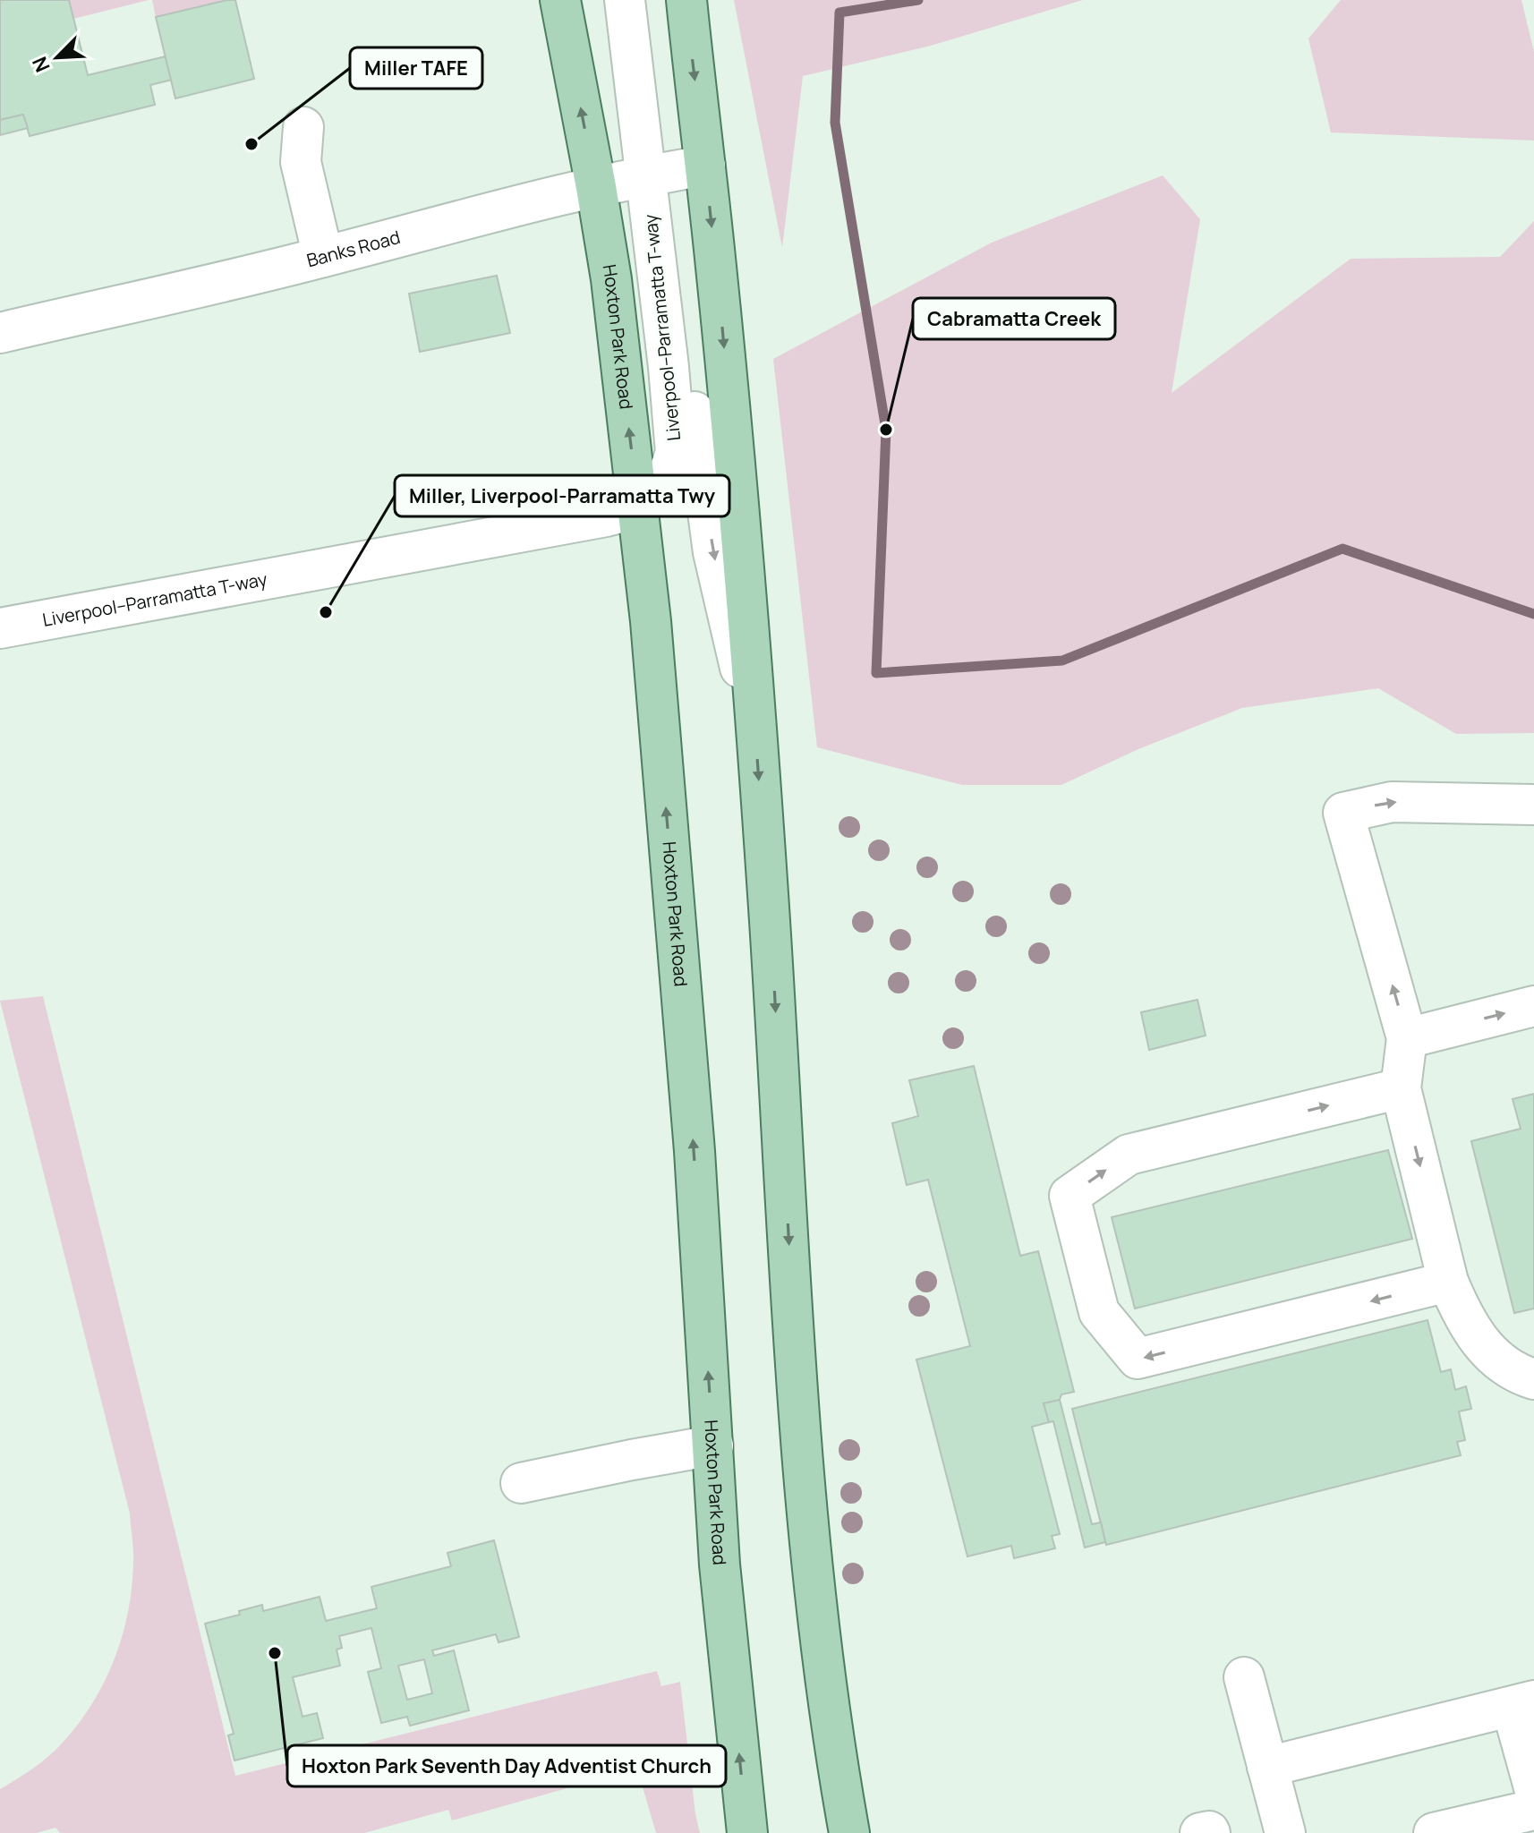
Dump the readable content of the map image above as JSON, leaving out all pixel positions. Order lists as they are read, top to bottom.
{
  "streets": {
    "main road": ["Hoxton Park Road"],
    "street": ["Banks Road", "Liverpool–Parramatta T-way"]
  },
  "crossings": [
    ["Banks Road", "Liverpool–Parramatta T-way"],
    ["Banks Road", "Hoxton Park Road"],
    ["Liverpool–Parramatta T-way", "Hoxton Park Road"]
  ],
  "places": [
    "Miller TAFE",
    "Cabramatta Creek",
    "Miller, Liverpool-Parramatta Twy",
    "Hoxton Park Seventh Day Adventist Church"
  ],
  "north": "bottom left"
}
